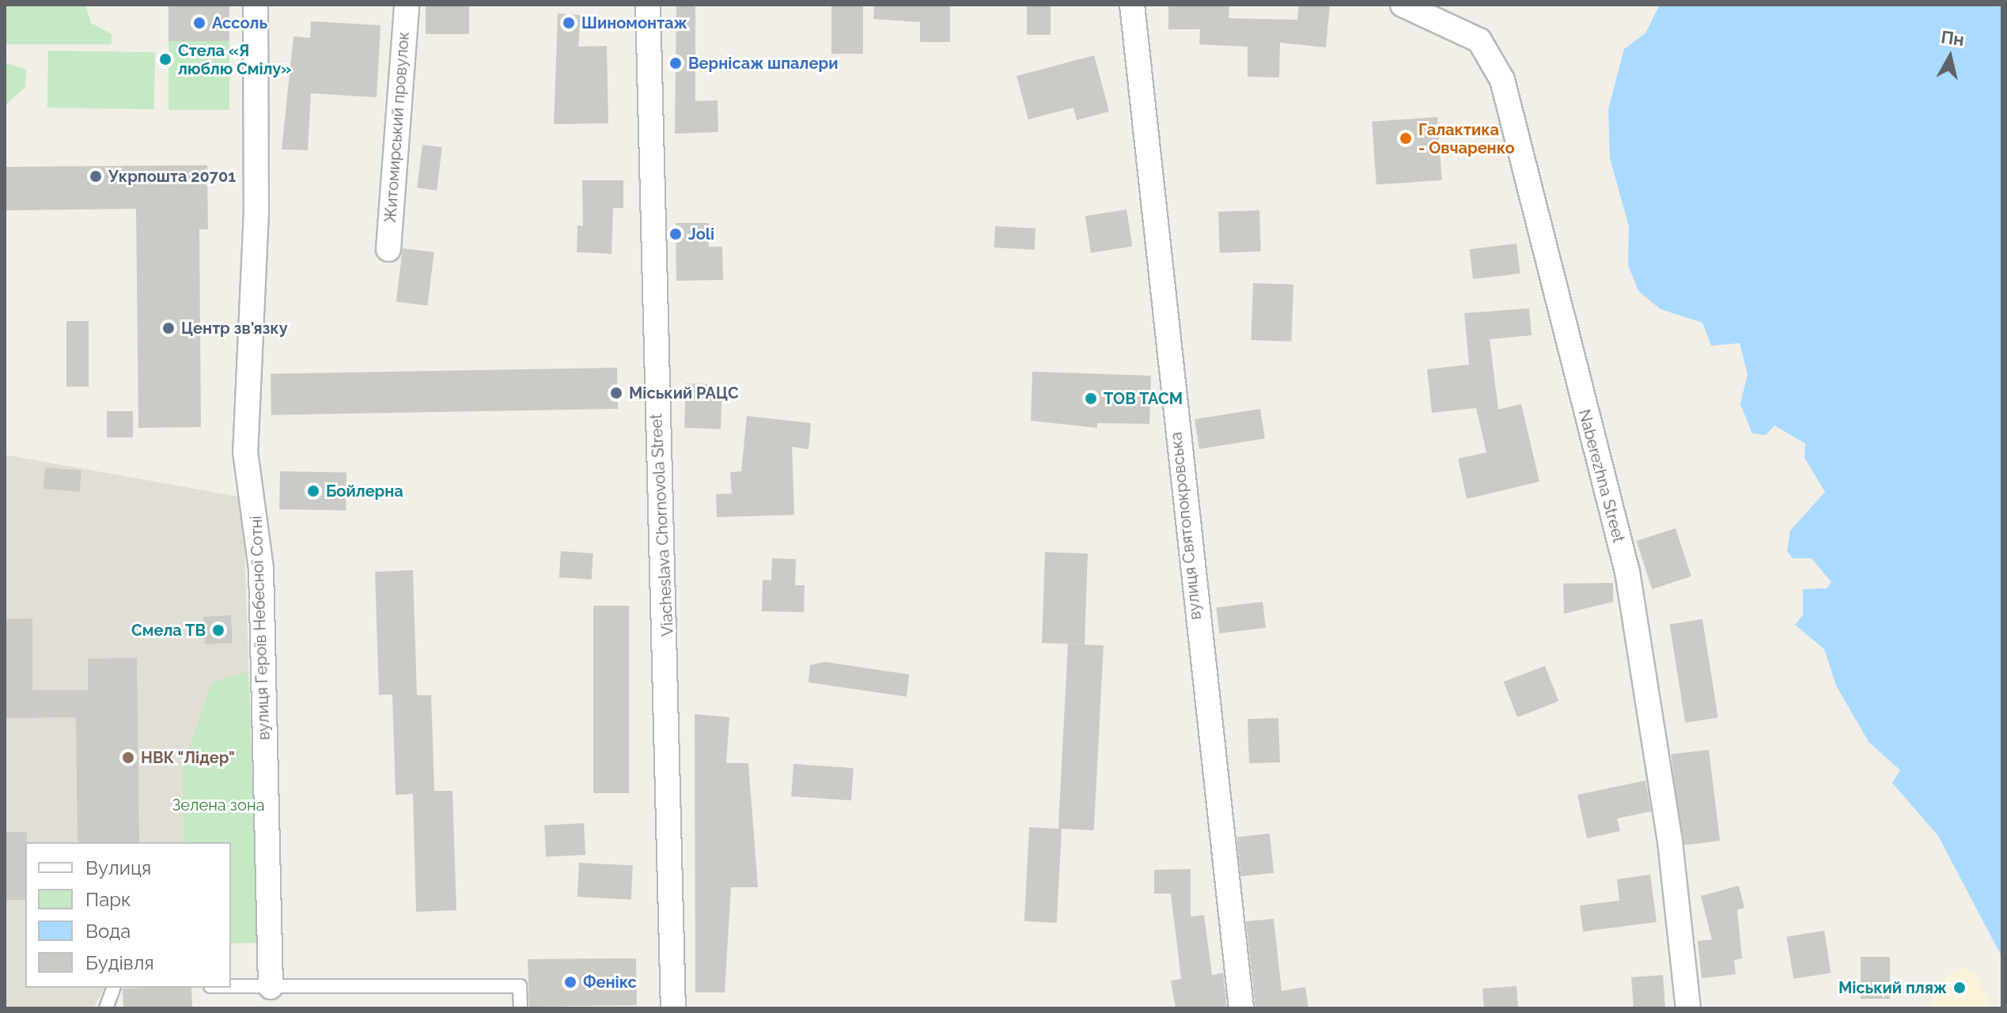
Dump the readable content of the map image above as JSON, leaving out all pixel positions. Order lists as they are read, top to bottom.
{
  "streets": {
    "street": [
      "Житомирський провулок",
      "Naberezhna Street",
      "Viacheslava Chornovola Street",
      "вулиця Святопокровська",
      "вулиця Героїв Небесної Сотні"
    ]
  },
  "parks": ["Зелена зона"],
  "places": [
    "Ассоль",
    "Шиномонтаж",
    "Стела «Я люблю Смілу»",
    "Вернiсаж шпалери",
    "Галактика - Овчаренко",
    "Укрпошта 20701",
    "Joli",
    "Центр зв'язку",
    "Міський РАЦС",
    "ТОВ ТАСМ",
    "Бойлерна",
    "Смела ТВ",
    "НВК \"Лідер\"",
    "Фенікс",
    "Міський пляж"
  ],
  "legend": [
    "Вулиця",
    "Парк",
    "Вода",
    "Будівля"
  ],
  "north": "top"
}
